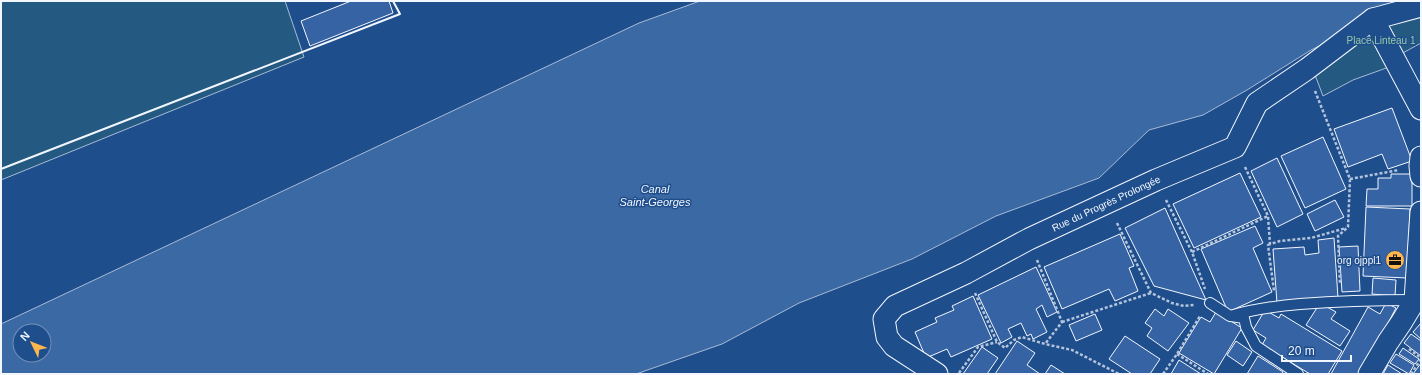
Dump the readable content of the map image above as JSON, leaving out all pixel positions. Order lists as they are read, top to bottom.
{
  "streets": {
    "street": ["Rue du Progrès Prolongée"]
  },
  "water": ["Canal Saint-Georges"],
  "parks": ["Place Linteau 1"],
  "places": {
    "office": ["org ojppl1"]
  },
  "scale_bar": "20 m",
  "north": "top left"
}
